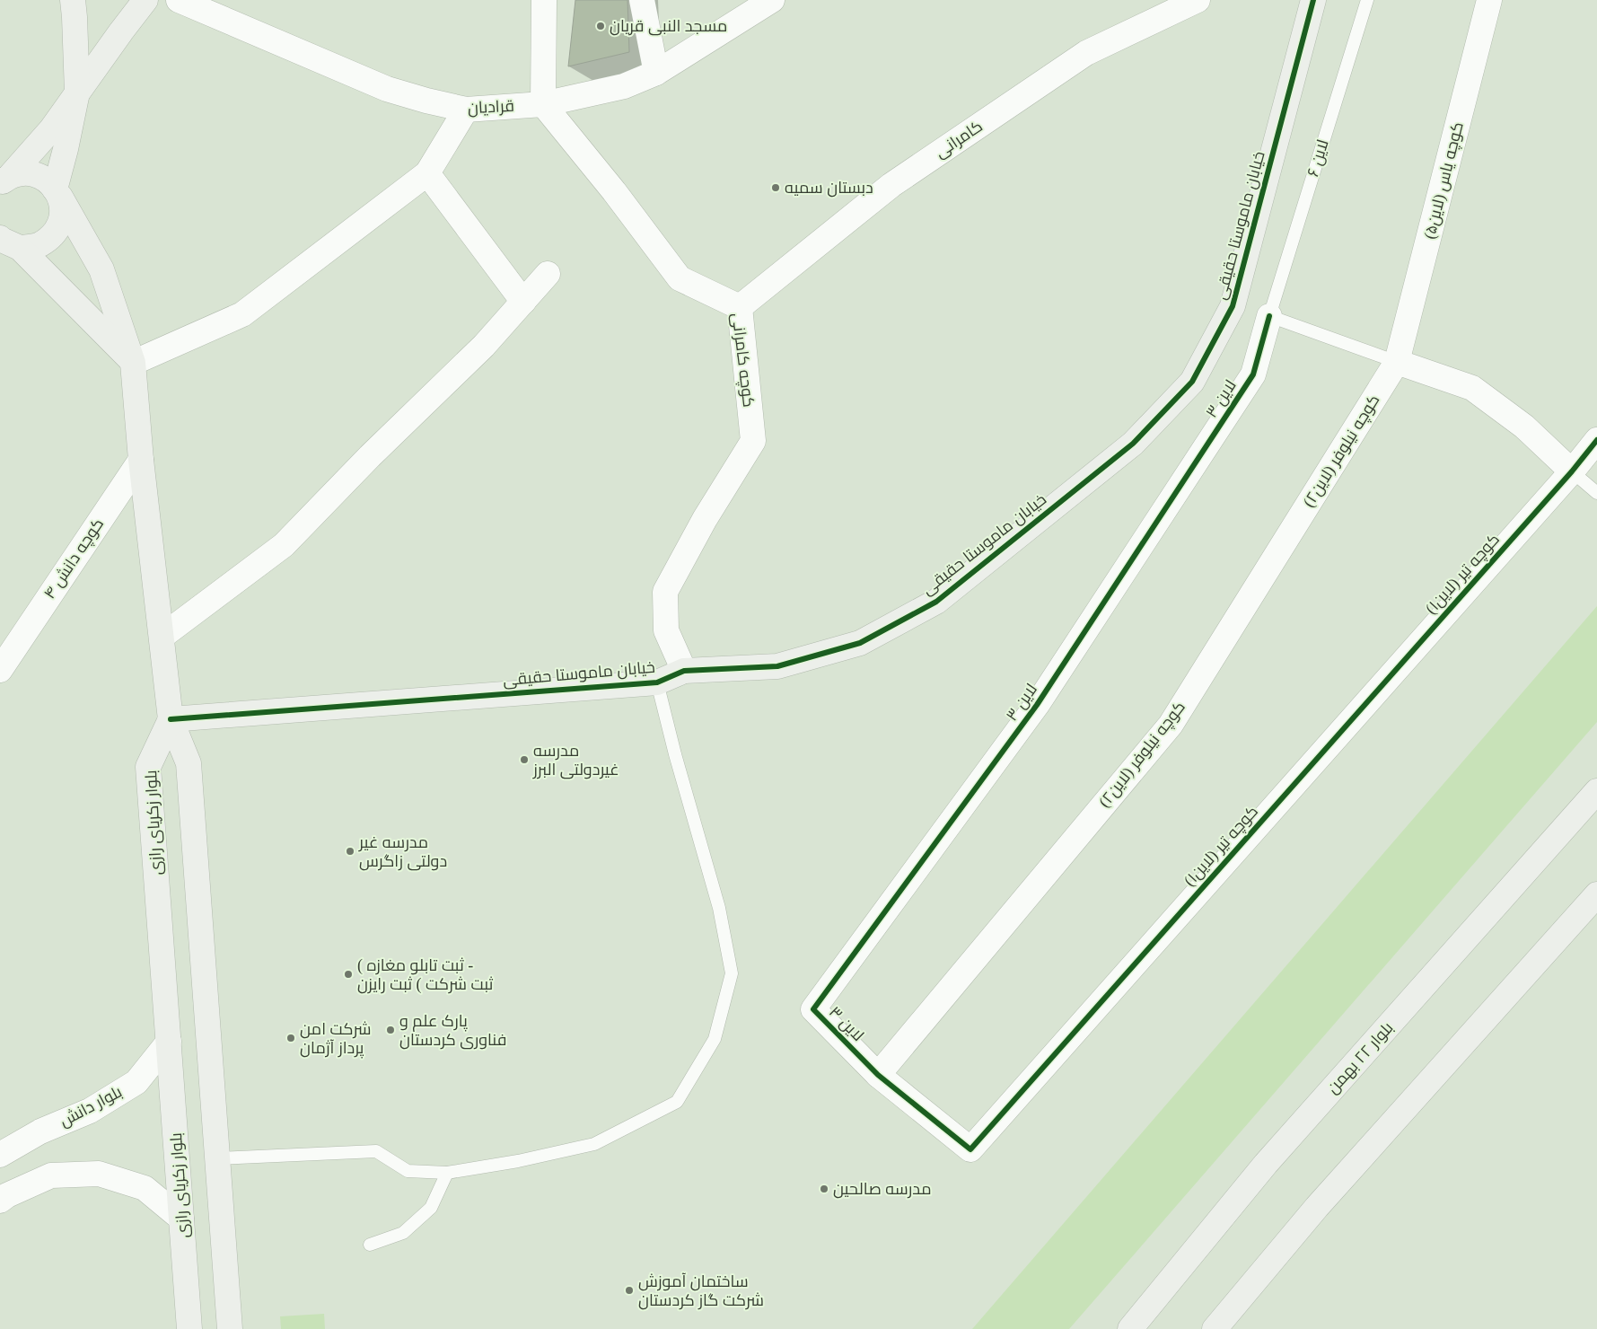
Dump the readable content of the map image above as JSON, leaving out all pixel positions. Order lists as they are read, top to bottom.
{
  "streets": {
    "main road": ["خیابان ماموستا حقیقی", "بلوار زکریای رازی", "بلوار ۲۲ بهمن"],
    "street": [
      "قرادیان",
      "کامرانی",
      "کوچه یاس (لاین۵)",
      "کوچه کامرانی",
      "لاین ۳",
      "کوچه نیلوفر (لاین۲)",
      "کوچه دانش ۴",
      "کوچه تیر (لاین۱)",
      "بلوار دانش"
    ],
    "lane": ["لاین ۶"]
  },
  "crossings": [
    ["قرادیان", "کوچه کامرانی"],
    ["کامرانی", "کوچه کامرانی"],
    ["لاین ۶", "لاین ۳"],
    ["کوچه یاس (لاین۵)", "کوچه نیلوفر (لاین۲)"],
    ["خیابان ماموستا حقیقی", "کوچه کامرانی"],
    ["خیابان ماموستا حقیقی", "بلوار زکریای رازی"],
    ["لاین ۳", "کوچه نیلوفر (لاین۲)"],
    ["لاین ۳", "کوچه تیر (لاین۱)"],
    ["کوچه نیلوفر (لاین۲)", "کوچه تیر (لاین۱)"],
    ["بلوار زکریای رازی", "بلوار دانش"]
  ],
  "places": [
    "مسجد النبی قریان",
    "دبستان سمیه",
    "مدرسه غیردولتی البرز",
    "مدرسه غیر دولتی زاگرس",
    "( ثبت تابلو مغازه - ثبت شرکت ) ثبت رایزن",
    "پارک علم و فناوری کردستان",
    "شرکت امن پرداز آژمان",
    "مدرسه صالحین",
    "ساختمان آموزش شرکت گاز کردستان"
  ]
}
